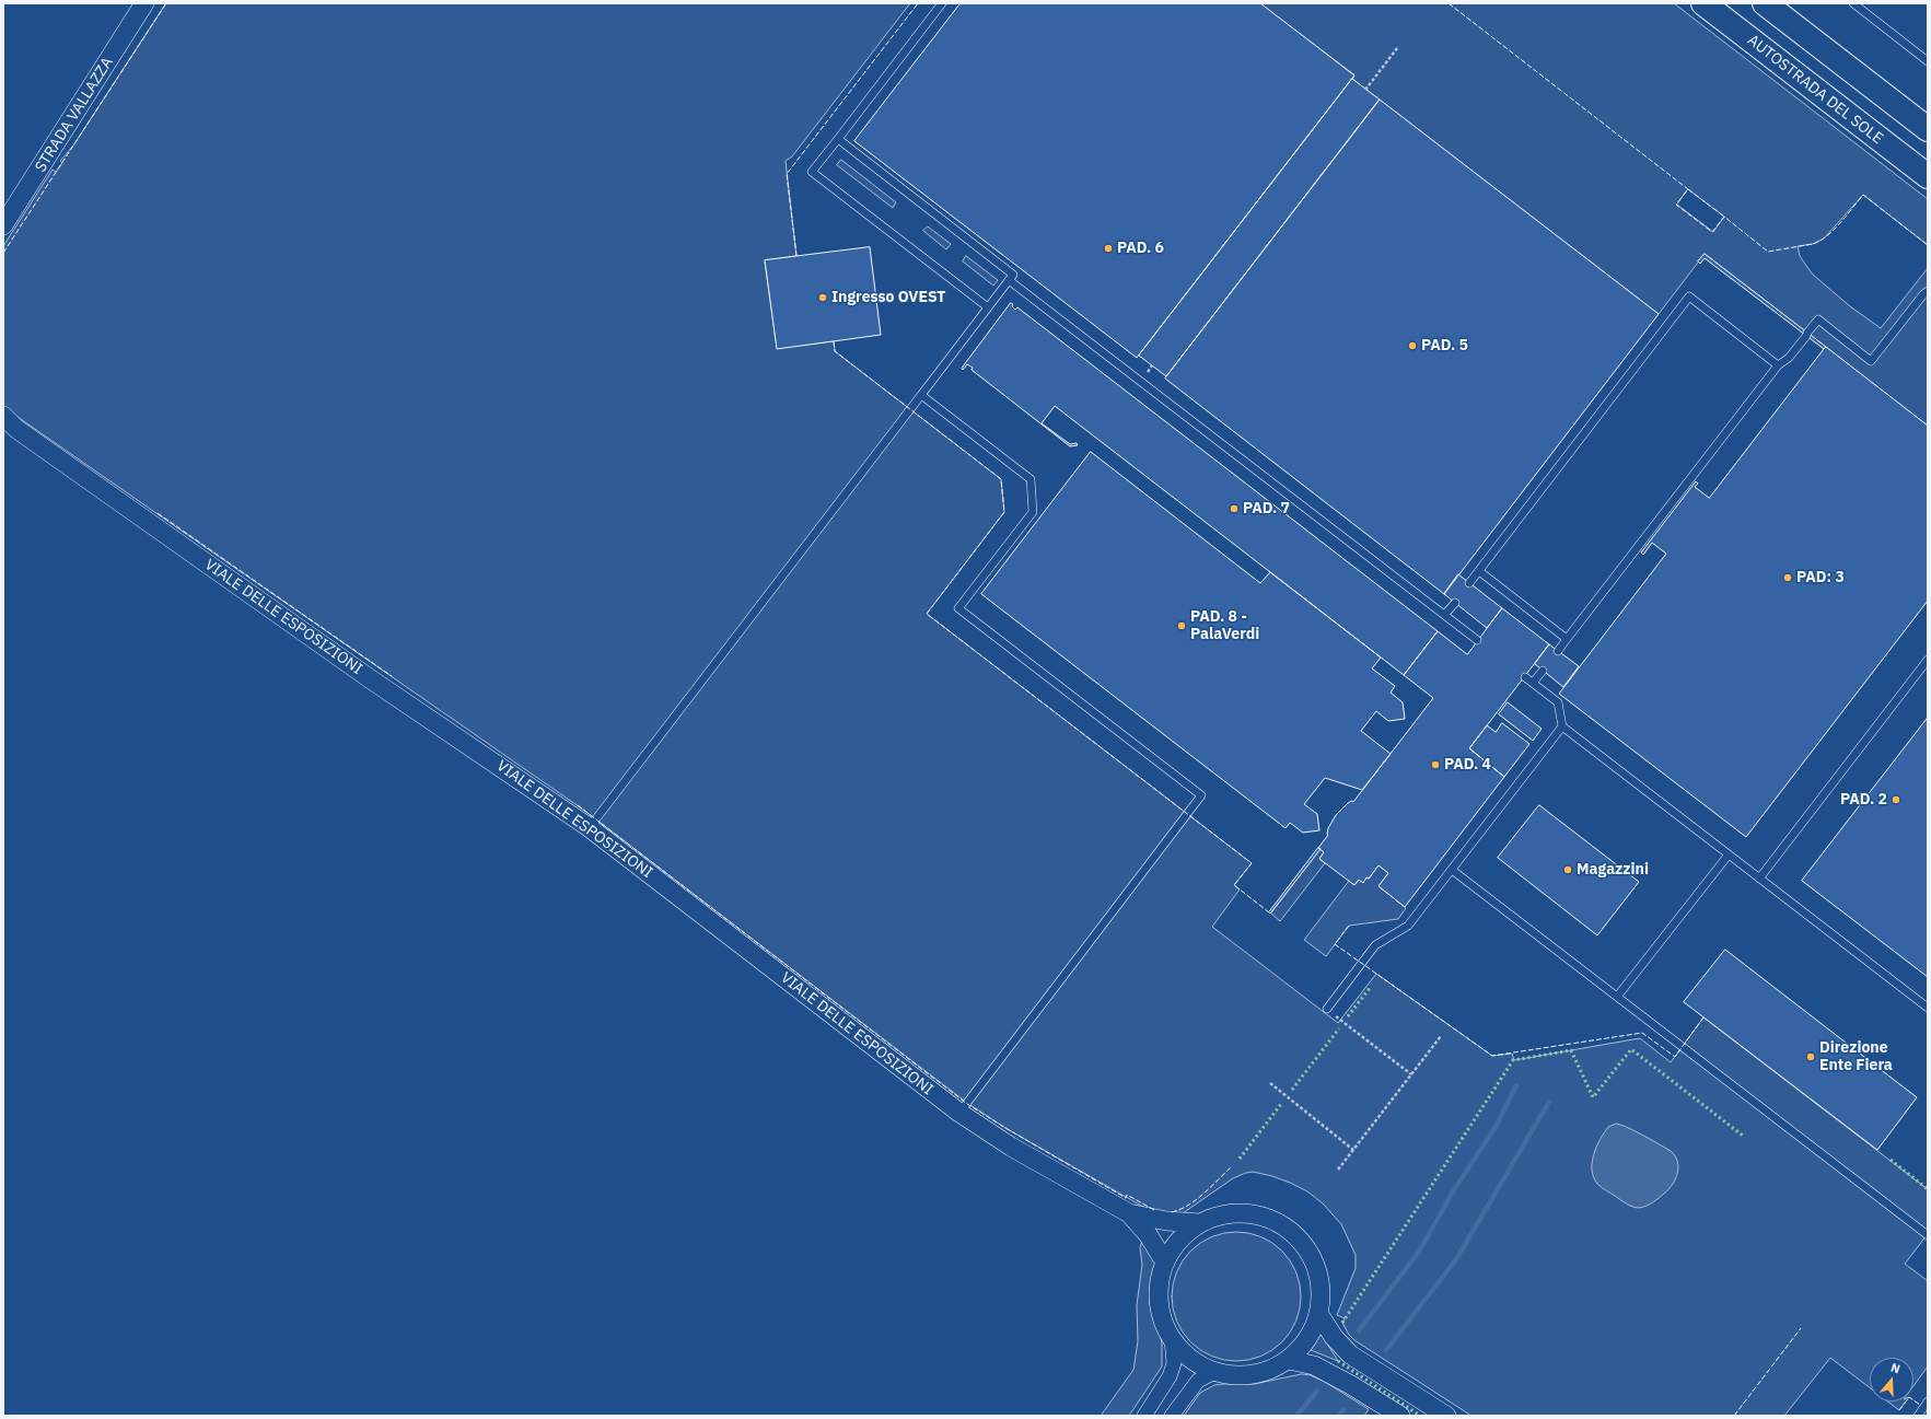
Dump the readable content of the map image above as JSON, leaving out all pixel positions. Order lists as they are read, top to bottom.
{
  "streets": {
    "highway": ["AUTOSTRADA DEL SOLE"],
    "street": ["STRADA VALLAZZA", "VIALE DELLE ESPOSIZIONI"]
  },
  "places": [
    "PAD. 6",
    "Ingresso OVEST",
    "PAD. 5",
    "PAD. 7",
    "PAD: 3",
    "PAD. 8 - PalaVerdi",
    "PAD. 4",
    "PAD. 2",
    "Magazzini",
    "Direzione Ente Fiera"
  ],
  "north": "top"
}
